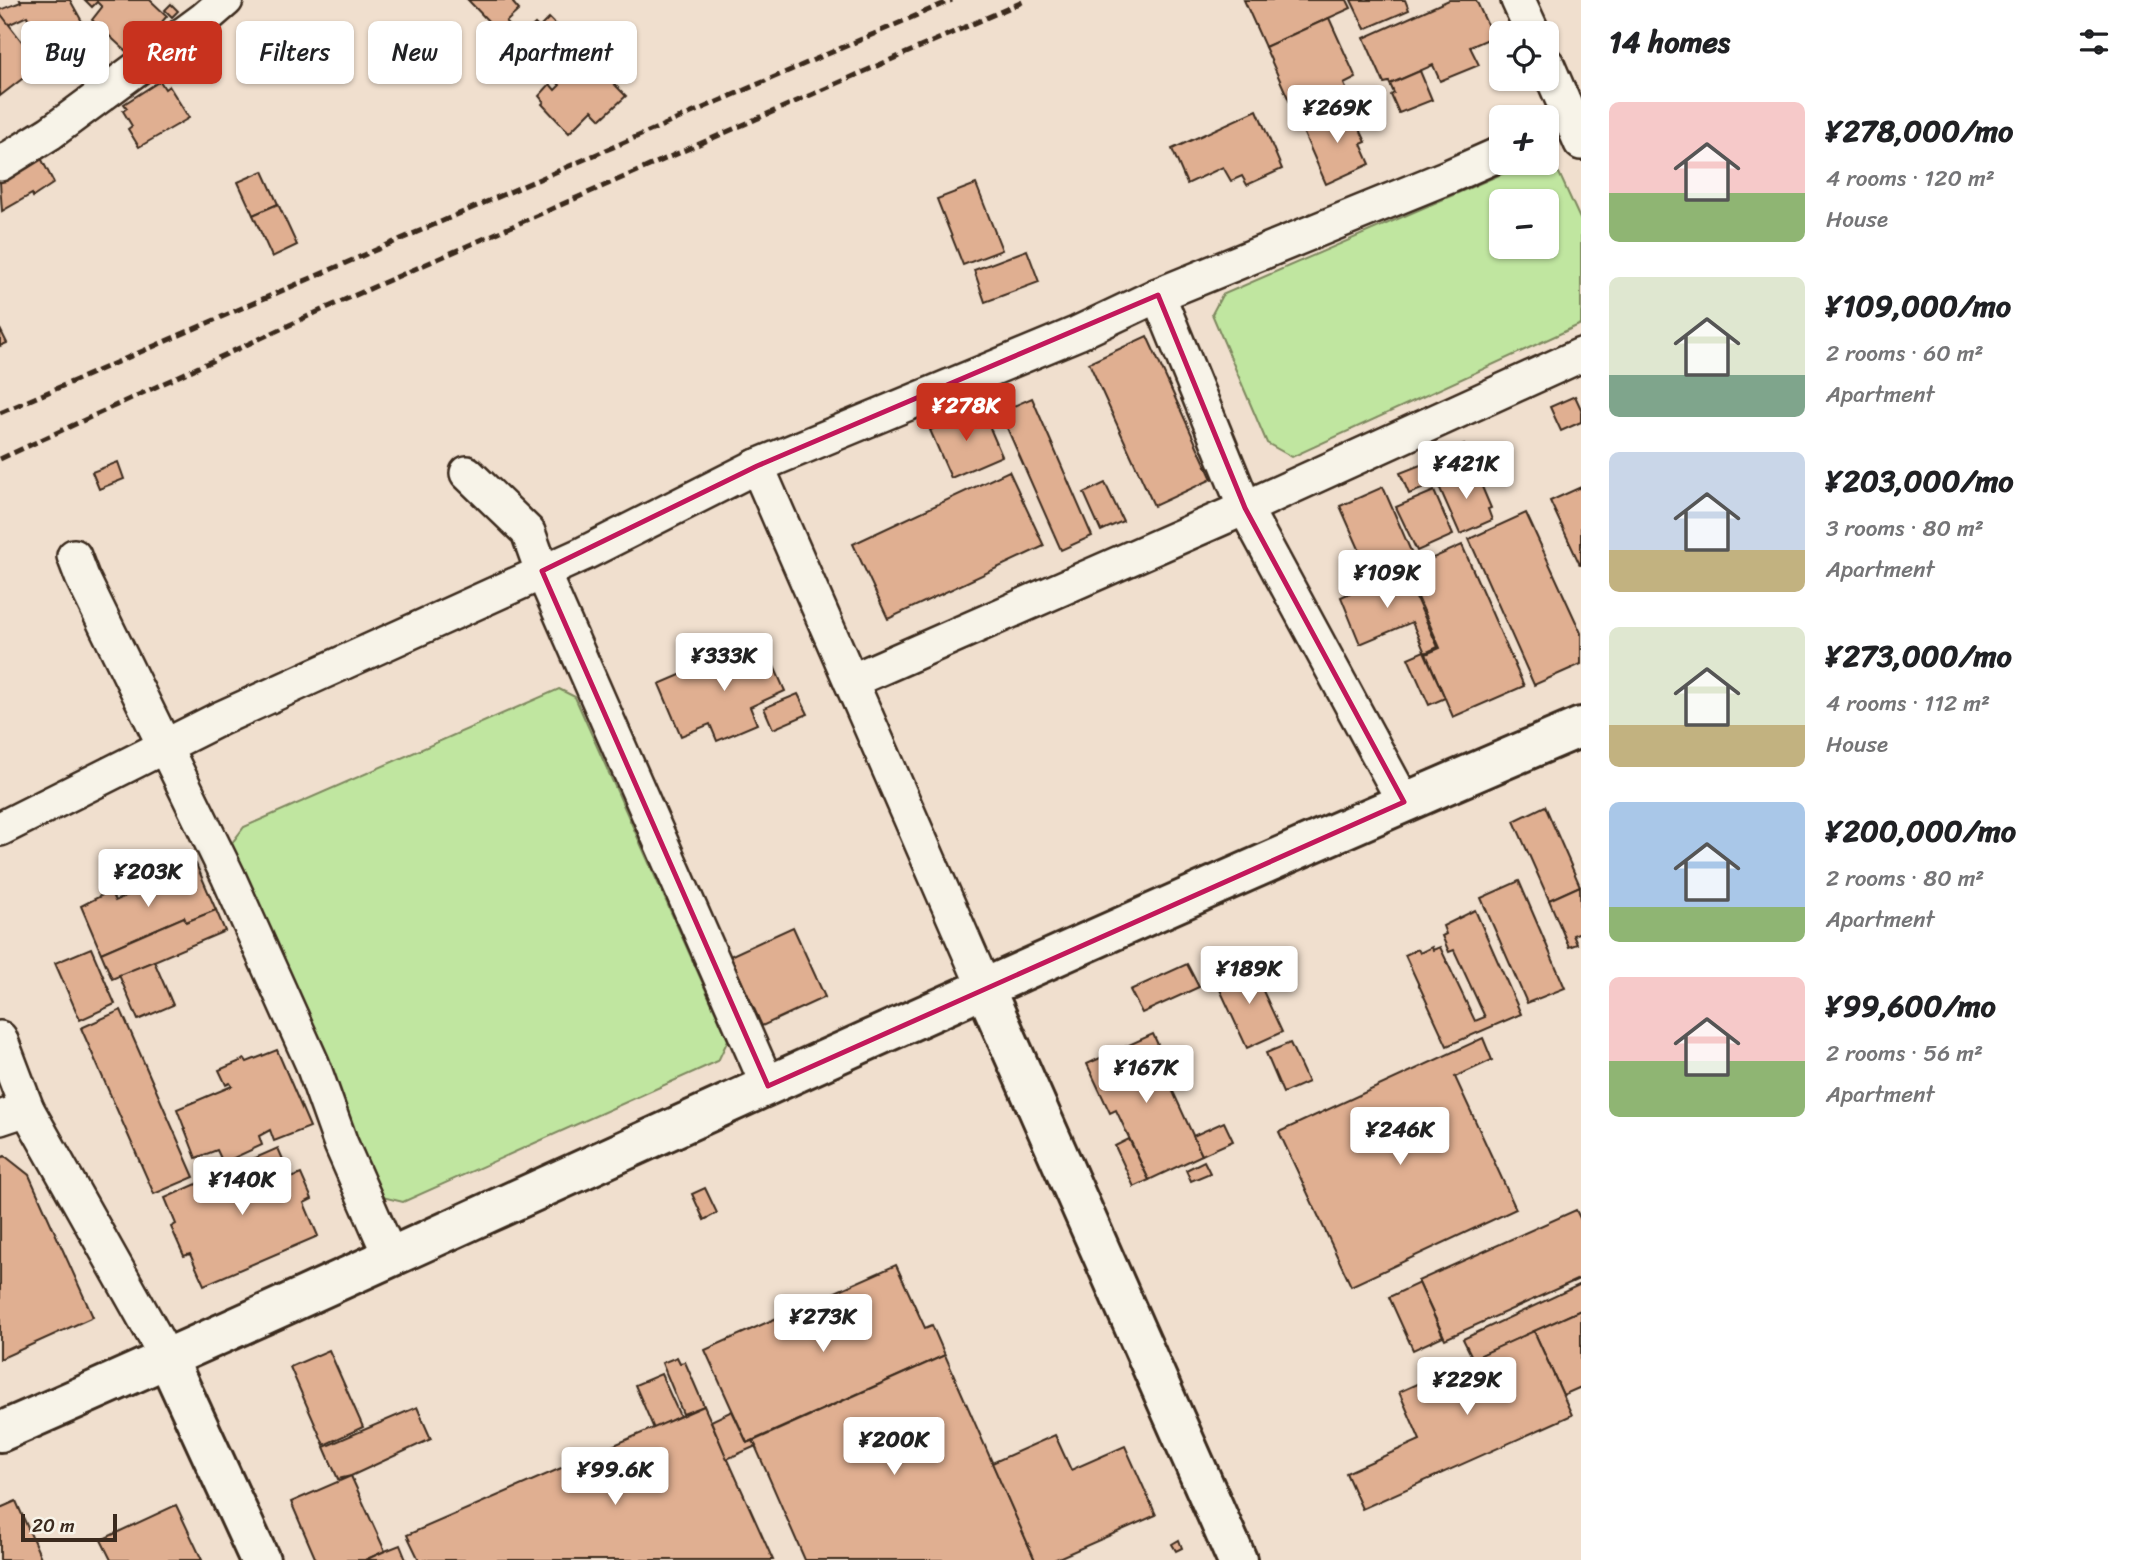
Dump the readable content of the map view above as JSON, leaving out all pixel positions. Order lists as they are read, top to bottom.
{
  "scale_bar": "20 m",
  "page": {
    "heading": "14 homes",
    "map_buttons": ["+", "−"],
    "chip": [
      "Buy",
      "Rent",
      "Filters",
      "New",
      "Apartment"
    ],
    "list": [
      {
        "name": "¥278,000/mo",
        "note": "4 rooms · 120 m² · House"
      },
      {
        "name": "¥109,000/mo",
        "note": "2 rooms · 60 m² · Apartment"
      },
      {
        "name": "¥203,000/mo",
        "note": "3 rooms · 80 m² · Apartment"
      },
      {
        "name": "¥273,000/mo",
        "note": "4 rooms · 112 m² · House"
      },
      {
        "name": "¥200,000/mo",
        "note": "2 rooms · 80 m² · Apartment"
      },
      {
        "name": "¥99,600/mo",
        "note": "2 rooms · 56 m² · Apartment"
      }
    ],
    "price": [
      "¥269K",
      "¥278K",
      "¥421K",
      "¥109K",
      "¥333K",
      "¥203K",
      "¥189K",
      "¥167K",
      "¥246K",
      "¥140K",
      "¥273K",
      "¥229K",
      "¥200K",
      "¥99.6K"
    ],
    "scale": "20 m"
  }
}
